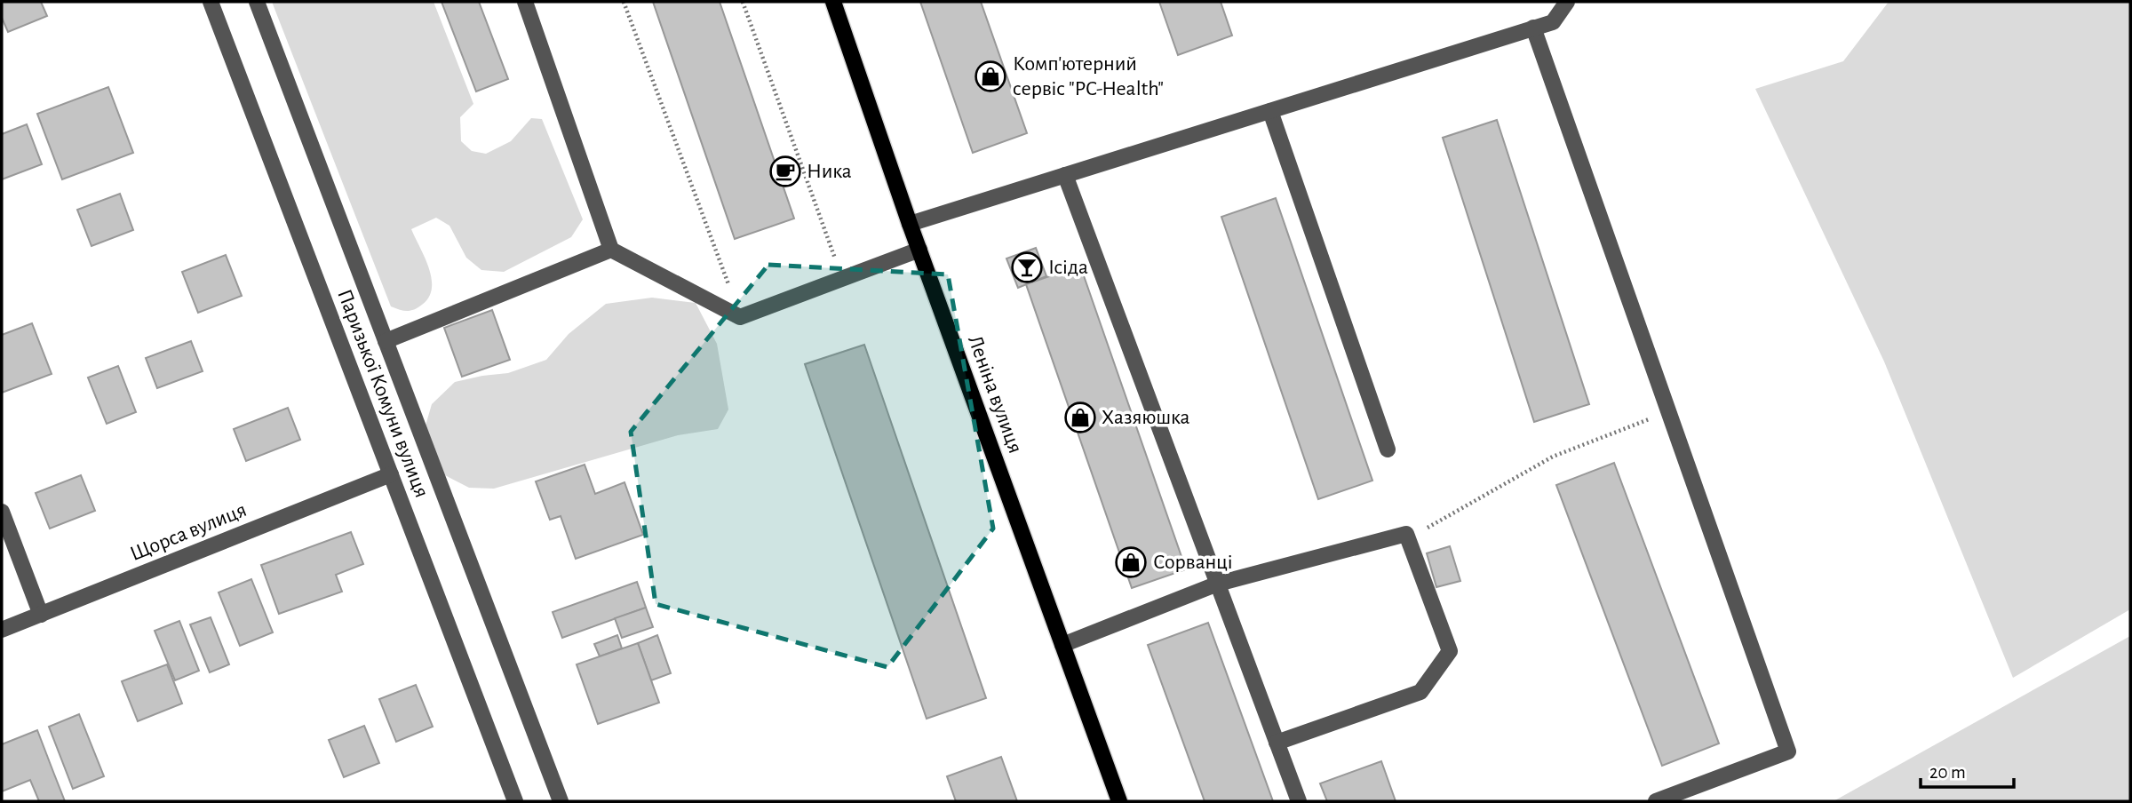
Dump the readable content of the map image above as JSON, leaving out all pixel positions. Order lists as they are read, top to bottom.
{
  "streets": {
    "main road": ["Леніна вулиця"],
    "street": ["Паризької Комуни вулиця", "Щорса вулиця"]
  },
  "crossings": [
    ["Паризької Комуни вулиця", "Щорса вулиця"]
  ],
  "places": {
    "shop": ["Комп'ютерний сервіс \"PC-Health\"", "Хазяюшка", "Сорванці"],
    "cafe": ["Ника"],
    "bar": ["Ісіда"]
  },
  "scale_bar": "20 m"
}
